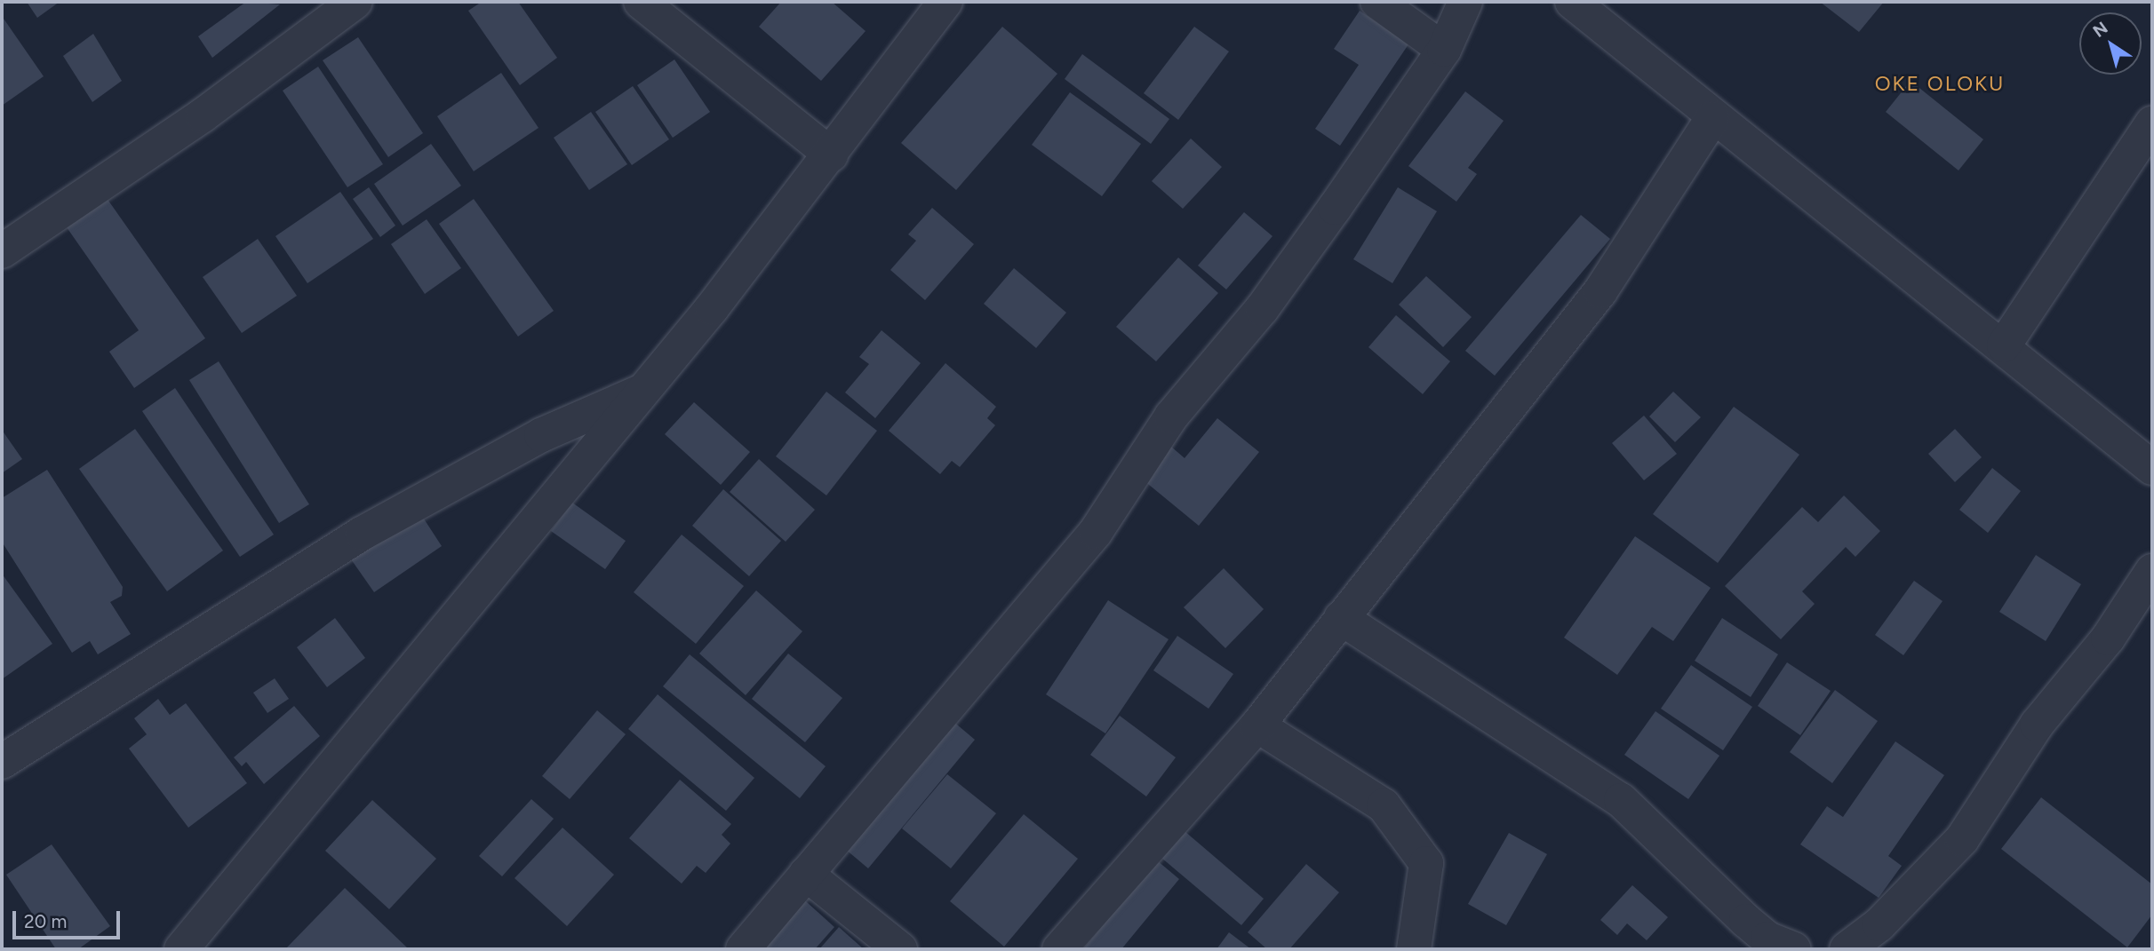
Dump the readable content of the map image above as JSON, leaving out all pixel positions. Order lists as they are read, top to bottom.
{
  "districts": ["OKE OLOKU"],
  "scale_bar": "20 m",
  "north": "top left"
}
